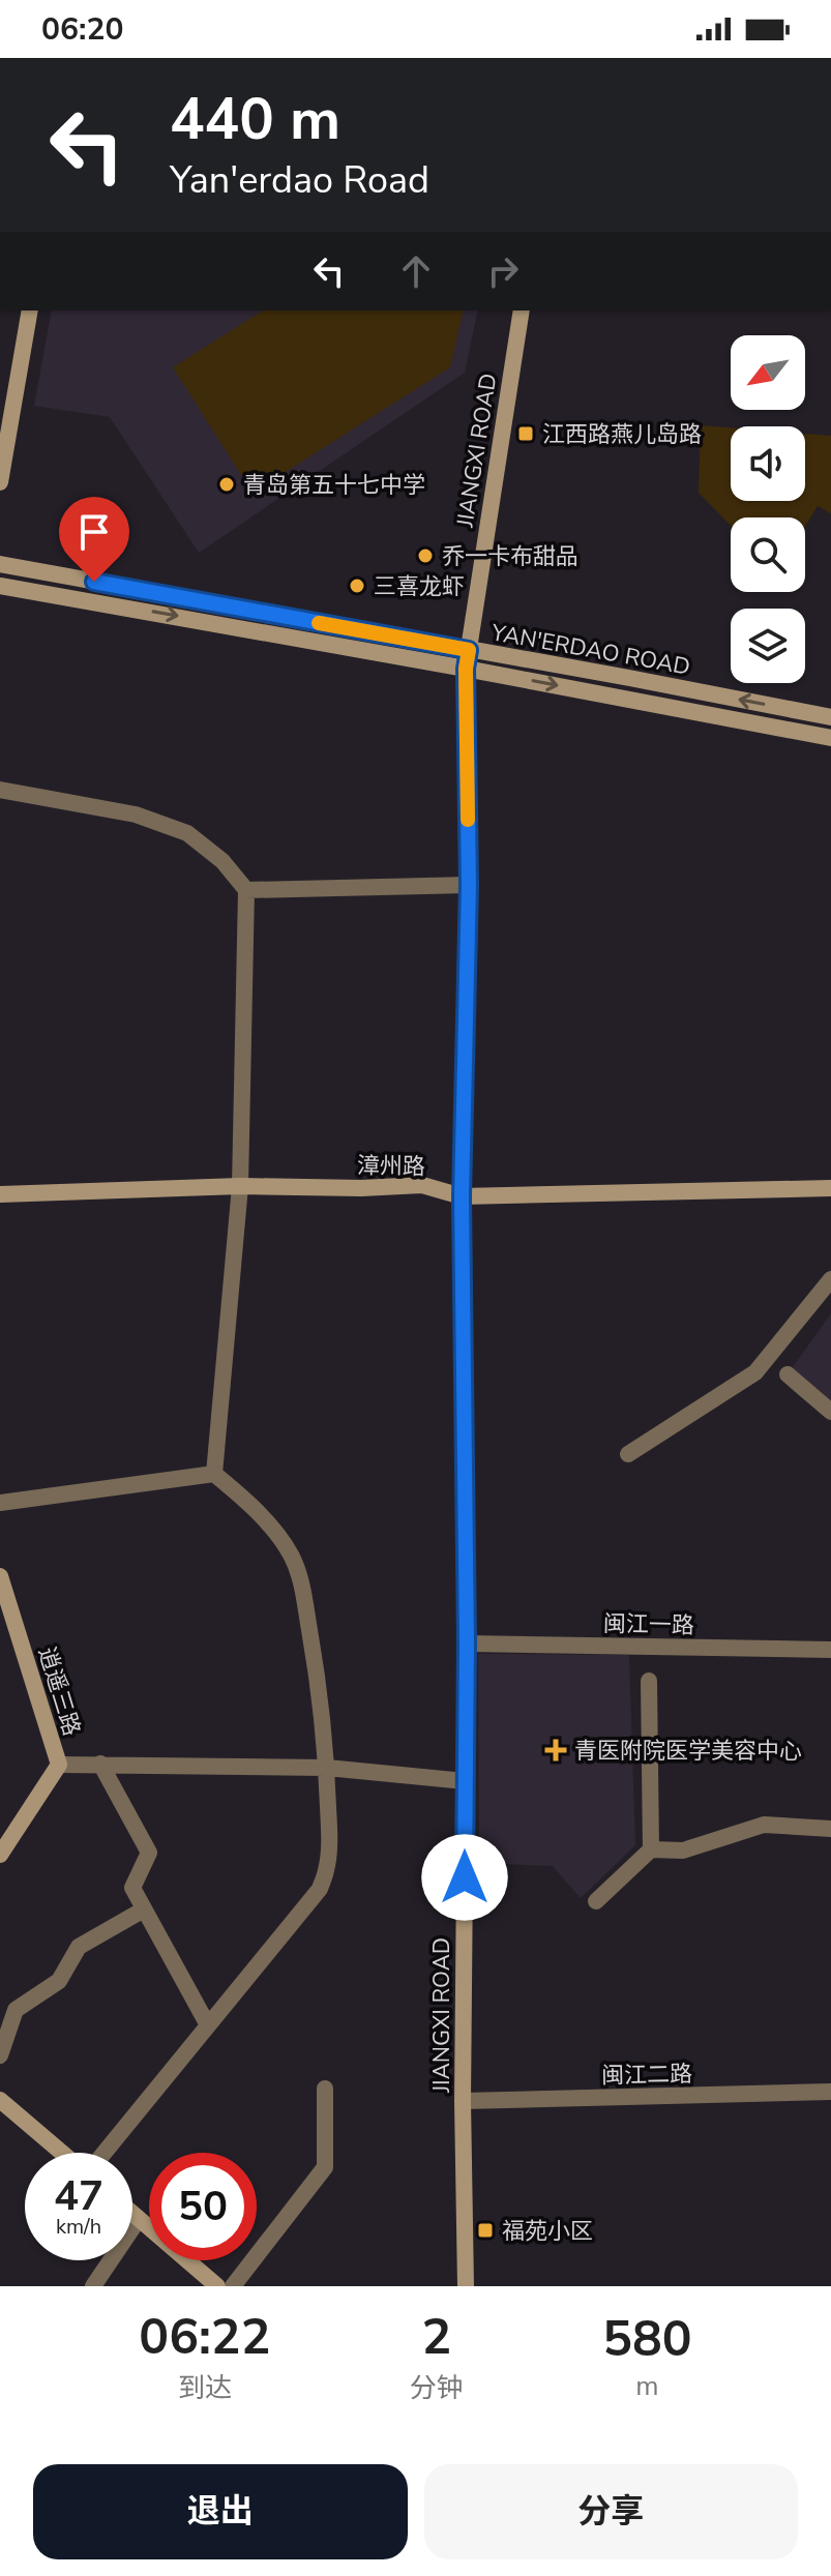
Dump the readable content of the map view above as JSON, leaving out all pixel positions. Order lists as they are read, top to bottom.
{
  "streets": {
    "main road": [
      "JIANGXI ROAD",
      "YAN'ERDAO ROAD",
      "漳州路",
      "逍遥三路"
    ],
    "street": ["闽江一路", "闽江二路"]
  },
  "crossings": [
    ["JIANGXI ROAD", "YAN'ERDAO ROAD"],
    ["JIANGXI ROAD", "漳州路"],
    ["JIANGXI ROAD", "闽江一路"],
    ["JIANGXI ROAD", "闽江二路"]
  ],
  "places": {
    "transit": ["江西路燕儿岛路", "福苑小区"],
    "other": ["青岛第五十七中学", "乔一卡布甜品", "三喜龙虾"],
    "health": ["青医附院医学美容中心"]
  },
  "north": "bottom left",
  "page": {
    "status": "06:20",
    "turn": ["440 m", "Yan'erdao Road"],
    "speed": "47 km/h",
    "limit": "50",
    "eta": [
      "06:22",
      "到达",
      "2",
      "分钟",
      "580",
      "m"
    ],
    "buttons": ["退出", "分享"]
  }
}
